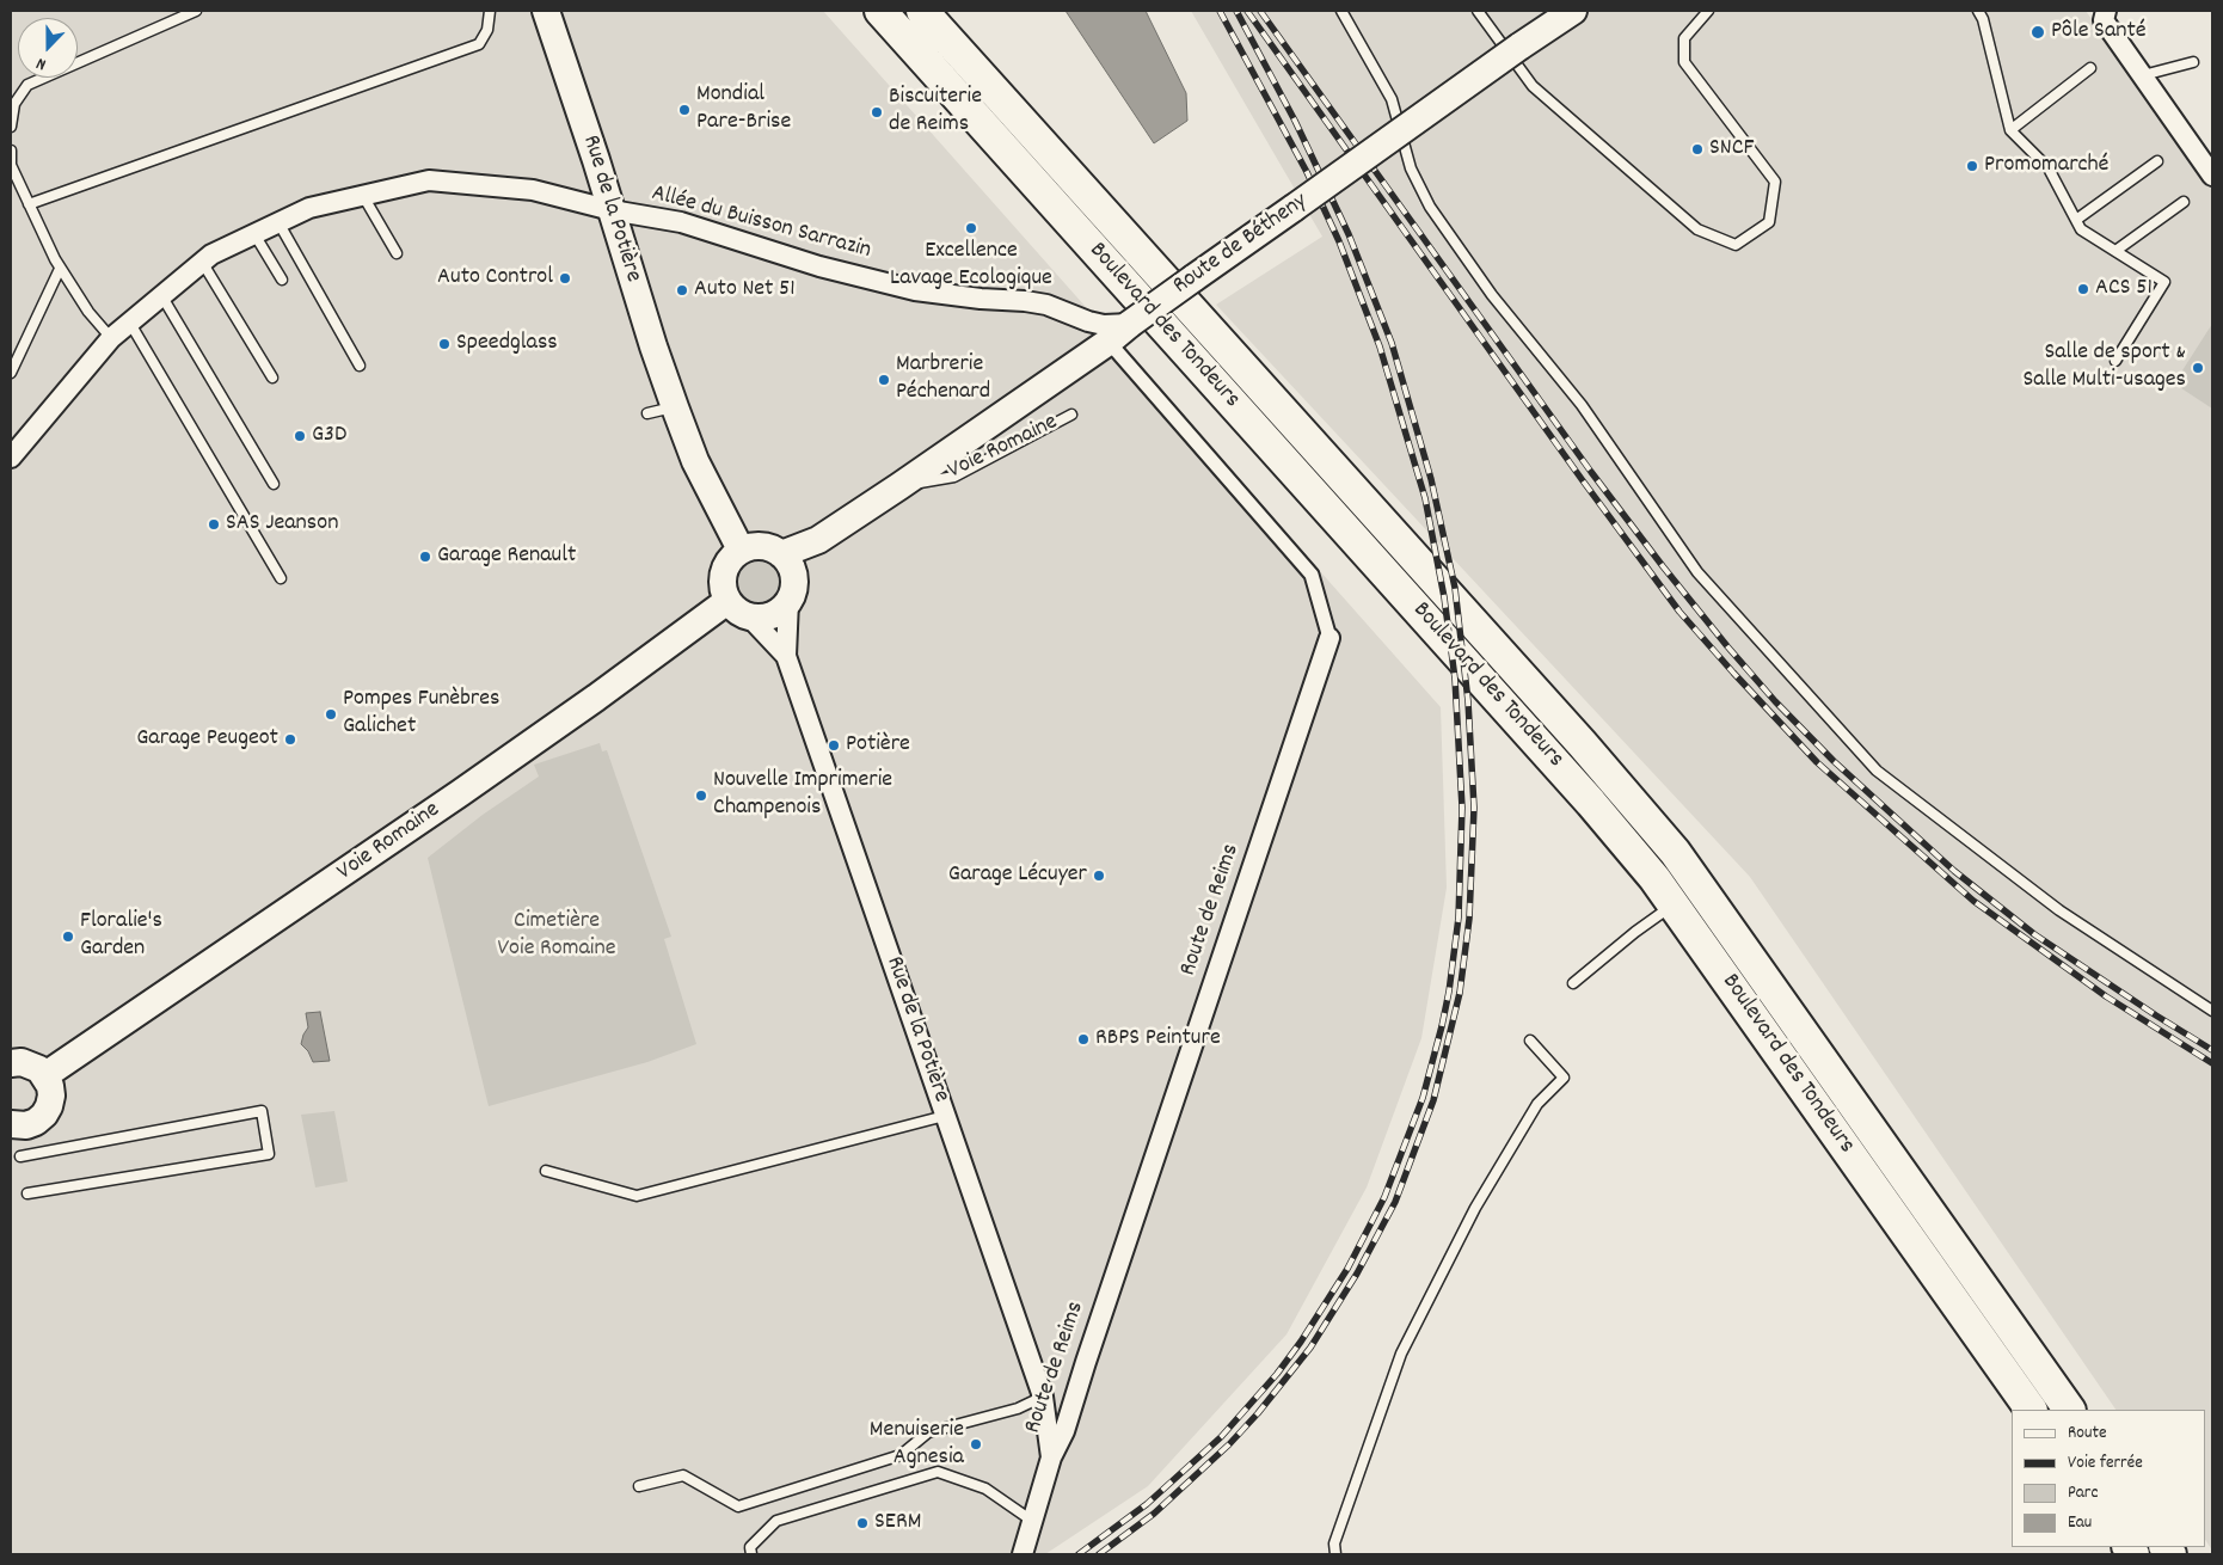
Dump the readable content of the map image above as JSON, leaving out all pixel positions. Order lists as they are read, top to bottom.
{
  "streets": {
    "highway": ["Boulevard des Tondeurs"],
    "main road": ["Rue de la Potière", "Route de Bétheny", "Voie Romaine"],
    "street": ["Allée du Buisson Sarrazin", "Route de Reims"]
  },
  "crossings": [
    ["Rue de la Potière", "Allée du Buisson Sarrazin"],
    ["Rue de la Potière", "Route de Bétheny"],
    ["Rue de la Potière", "Voie Romaine"],
    ["Rue de la Potière", "Route de Reims"],
    ["Allée du Buisson Sarrazin", "Route de Bétheny"],
    ["Route de Bétheny", "Voie Romaine"],
    ["Route de Bétheny", "Route de Reims"]
  ],
  "parks": ["Cimetière Voie Romaine"],
  "places": [
    "Pôle Santé",
    "Mondial Pare-Brise",
    "Biscuiterie de Reims",
    "SNCF",
    "Promomarché",
    "Excellence Lavage Ecologique",
    "Auto Control",
    "ACS 51",
    "Auto Net 51",
    "Speedglass",
    "Salle de sport & Salle Multi-usages",
    "Marbrerie Péchenard",
    "G3D",
    "SAS Jeanson",
    "Garage Renault",
    "Pompes Funèbres Galichet",
    "Garage Peugeot",
    "Potière",
    "Nouvelle Imprimerie Champenois",
    "Garage Lécuyer",
    "Floralie's Garden",
    "RBPS Peinture",
    "Menuiserie Agnesia",
    "SERM"
  ],
  "legend": [
    "Route",
    "Voie ferrée",
    "Parc",
    "Eau"
  ],
  "north": "bottom"
}
